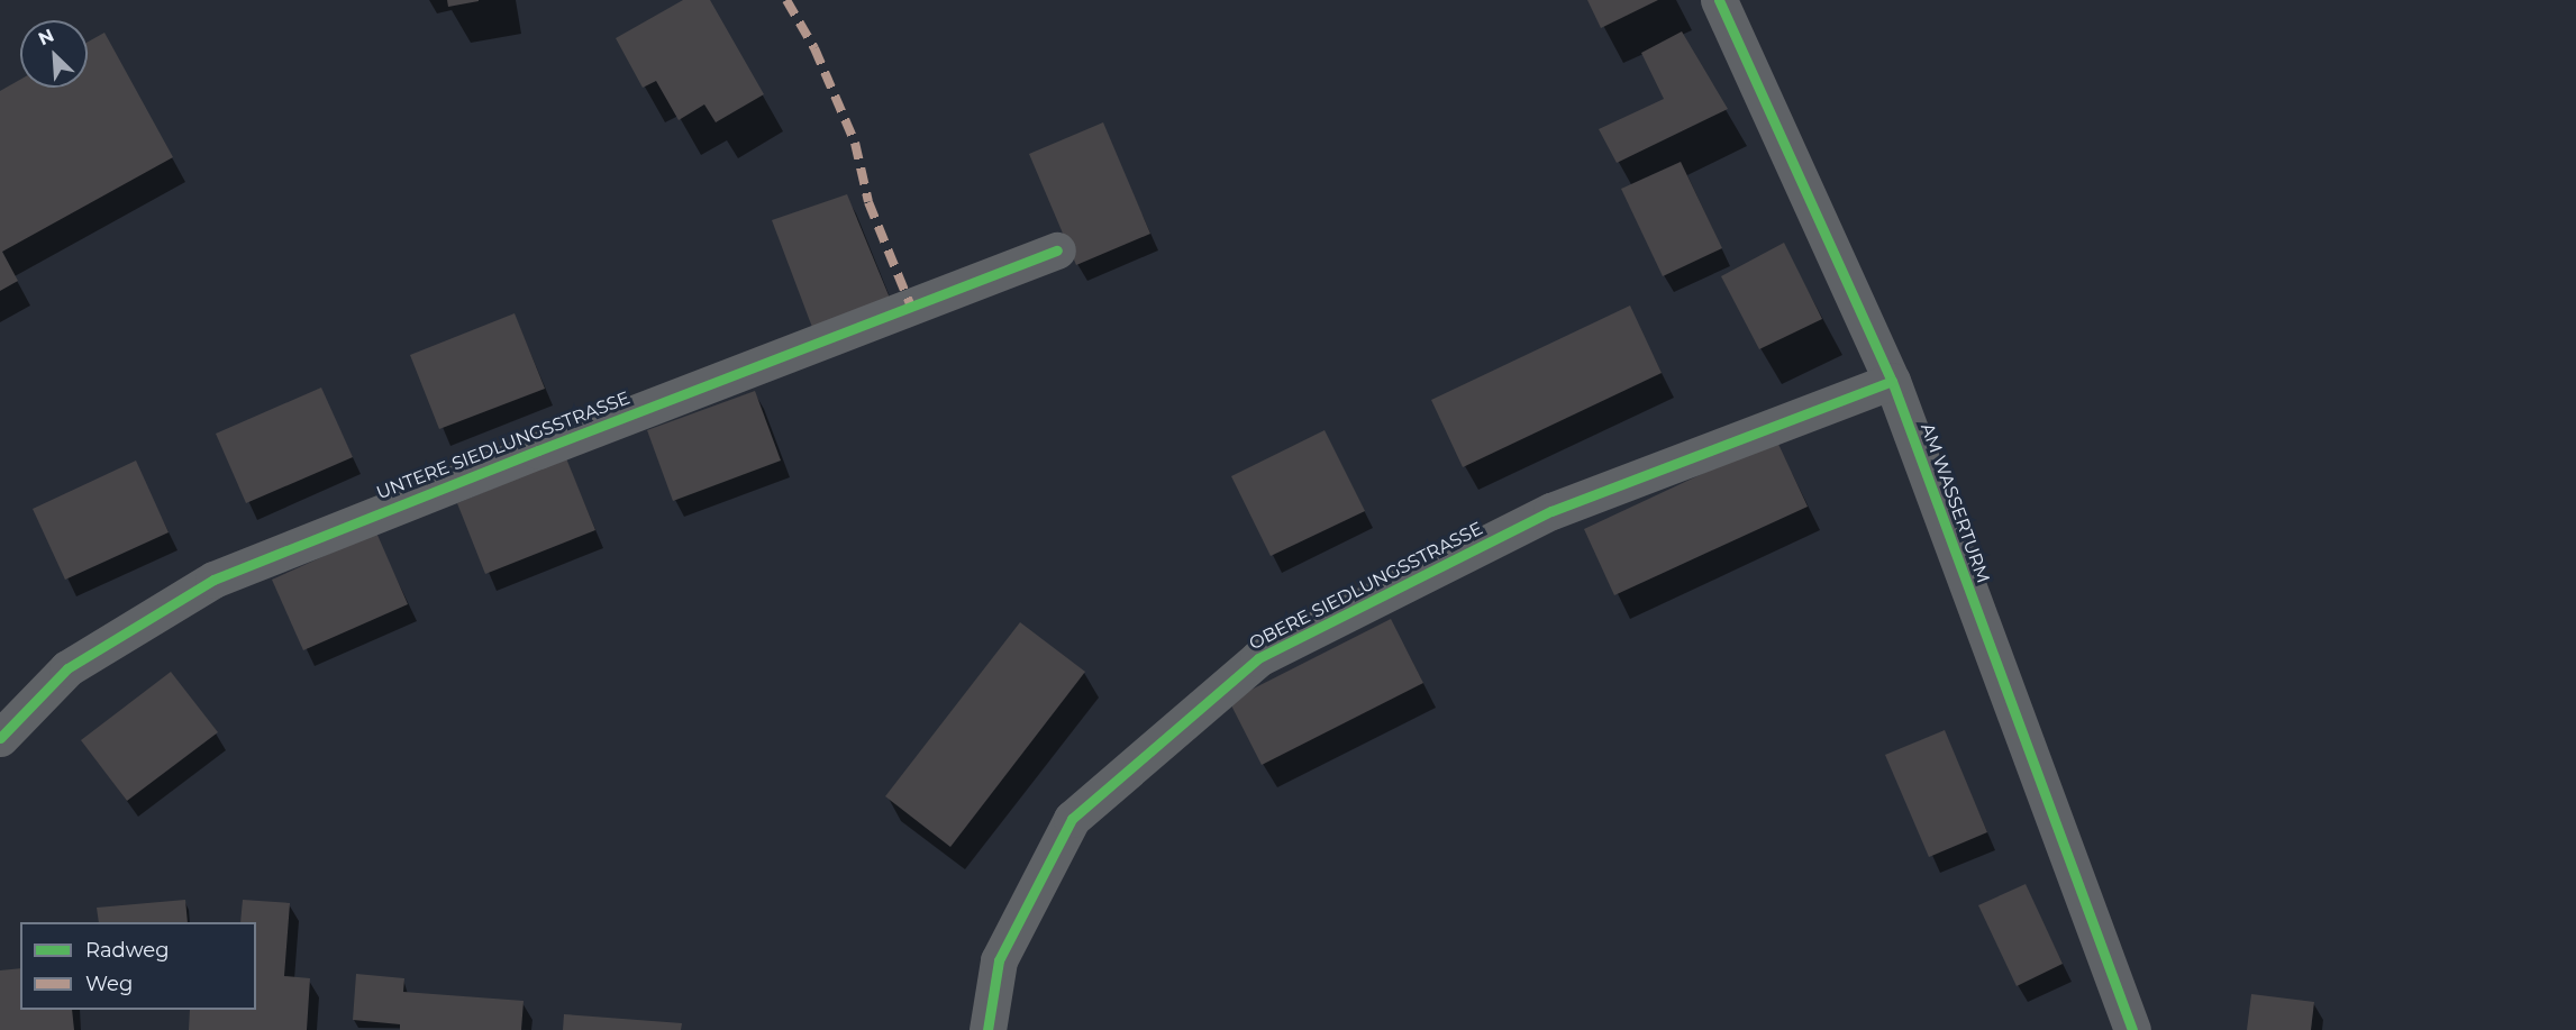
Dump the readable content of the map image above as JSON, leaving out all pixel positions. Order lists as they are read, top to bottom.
{
  "streets": {
    "street": ["UNTERE SIEDLUNGSSTRASSE", "AM WASSERTURM", "OBERE SIEDLUNGSSTRASSE"]
  },
  "crossings": [
    ["AM WASSERTURM", "OBERE SIEDLUNGSSTRASSE"]
  ],
  "legend": ["Radweg", "Weg"],
  "north": "top left"
}
